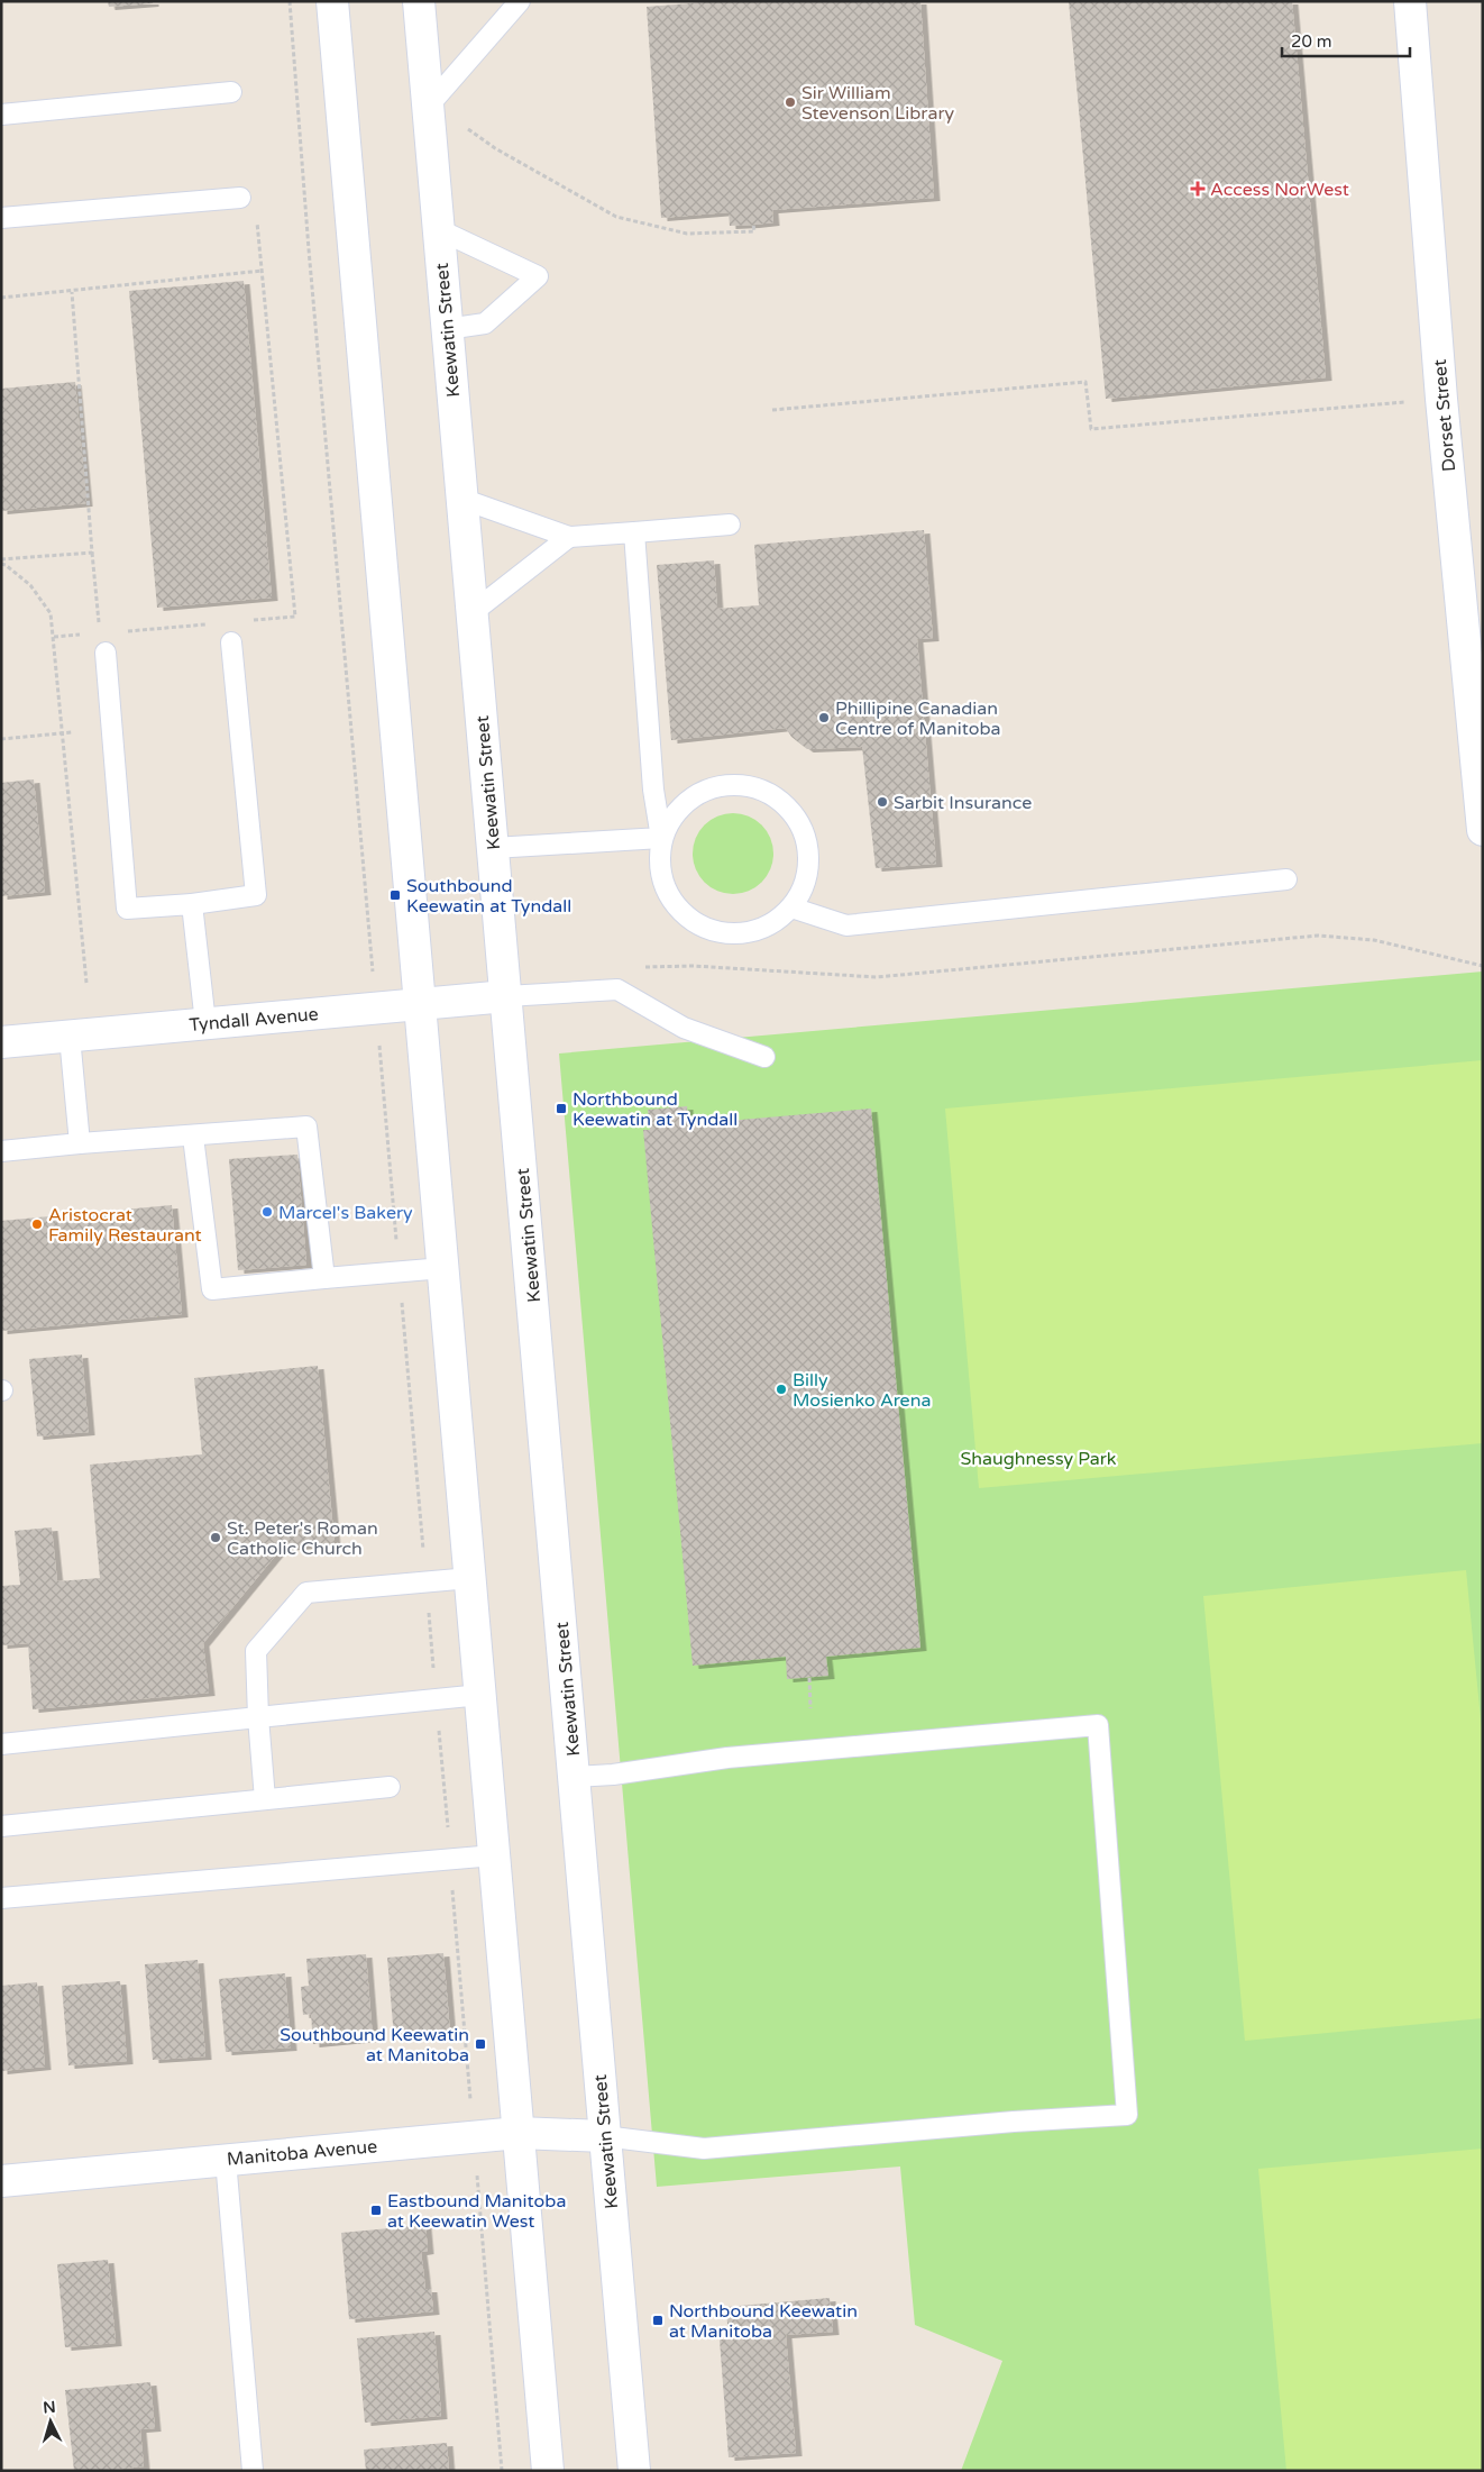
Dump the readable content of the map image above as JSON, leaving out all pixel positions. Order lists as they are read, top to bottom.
{
  "streets": {
    "main road": [
      "Keewatin Street",
      "Dorset Street",
      "Tyndall Avenue",
      "Manitoba Avenue"
    ]
  },
  "crossings": [
    ["Keewatin Street", "Tyndall Avenue"],
    ["Keewatin Street", "Manitoba Avenue"]
  ],
  "parks": ["Shaughnessy Park"],
  "places": {
    "other": [
      "Sir William Stevenson Library",
      "Phillipine Canadian Centre of Manitoba",
      "Sarbit Insurance",
      "Marcel's Bakery",
      "Aristocrat Family Restaurant",
      "Billy Mosienko Arena",
      "St. Peter's Roman Catholic Church"
    ],
    "health": ["Access NorWest"],
    "transit": [
      "Southbound Keewatin at Tyndall",
      "Northbound Keewatin at Tyndall",
      "Southbound Keewatin at Manitoba",
      "Eastbound Manitoba at Keewatin West",
      "Northbound Keewatin at Manitoba"
    ]
  },
  "scale_bar": "20 m",
  "north": "top"
}
